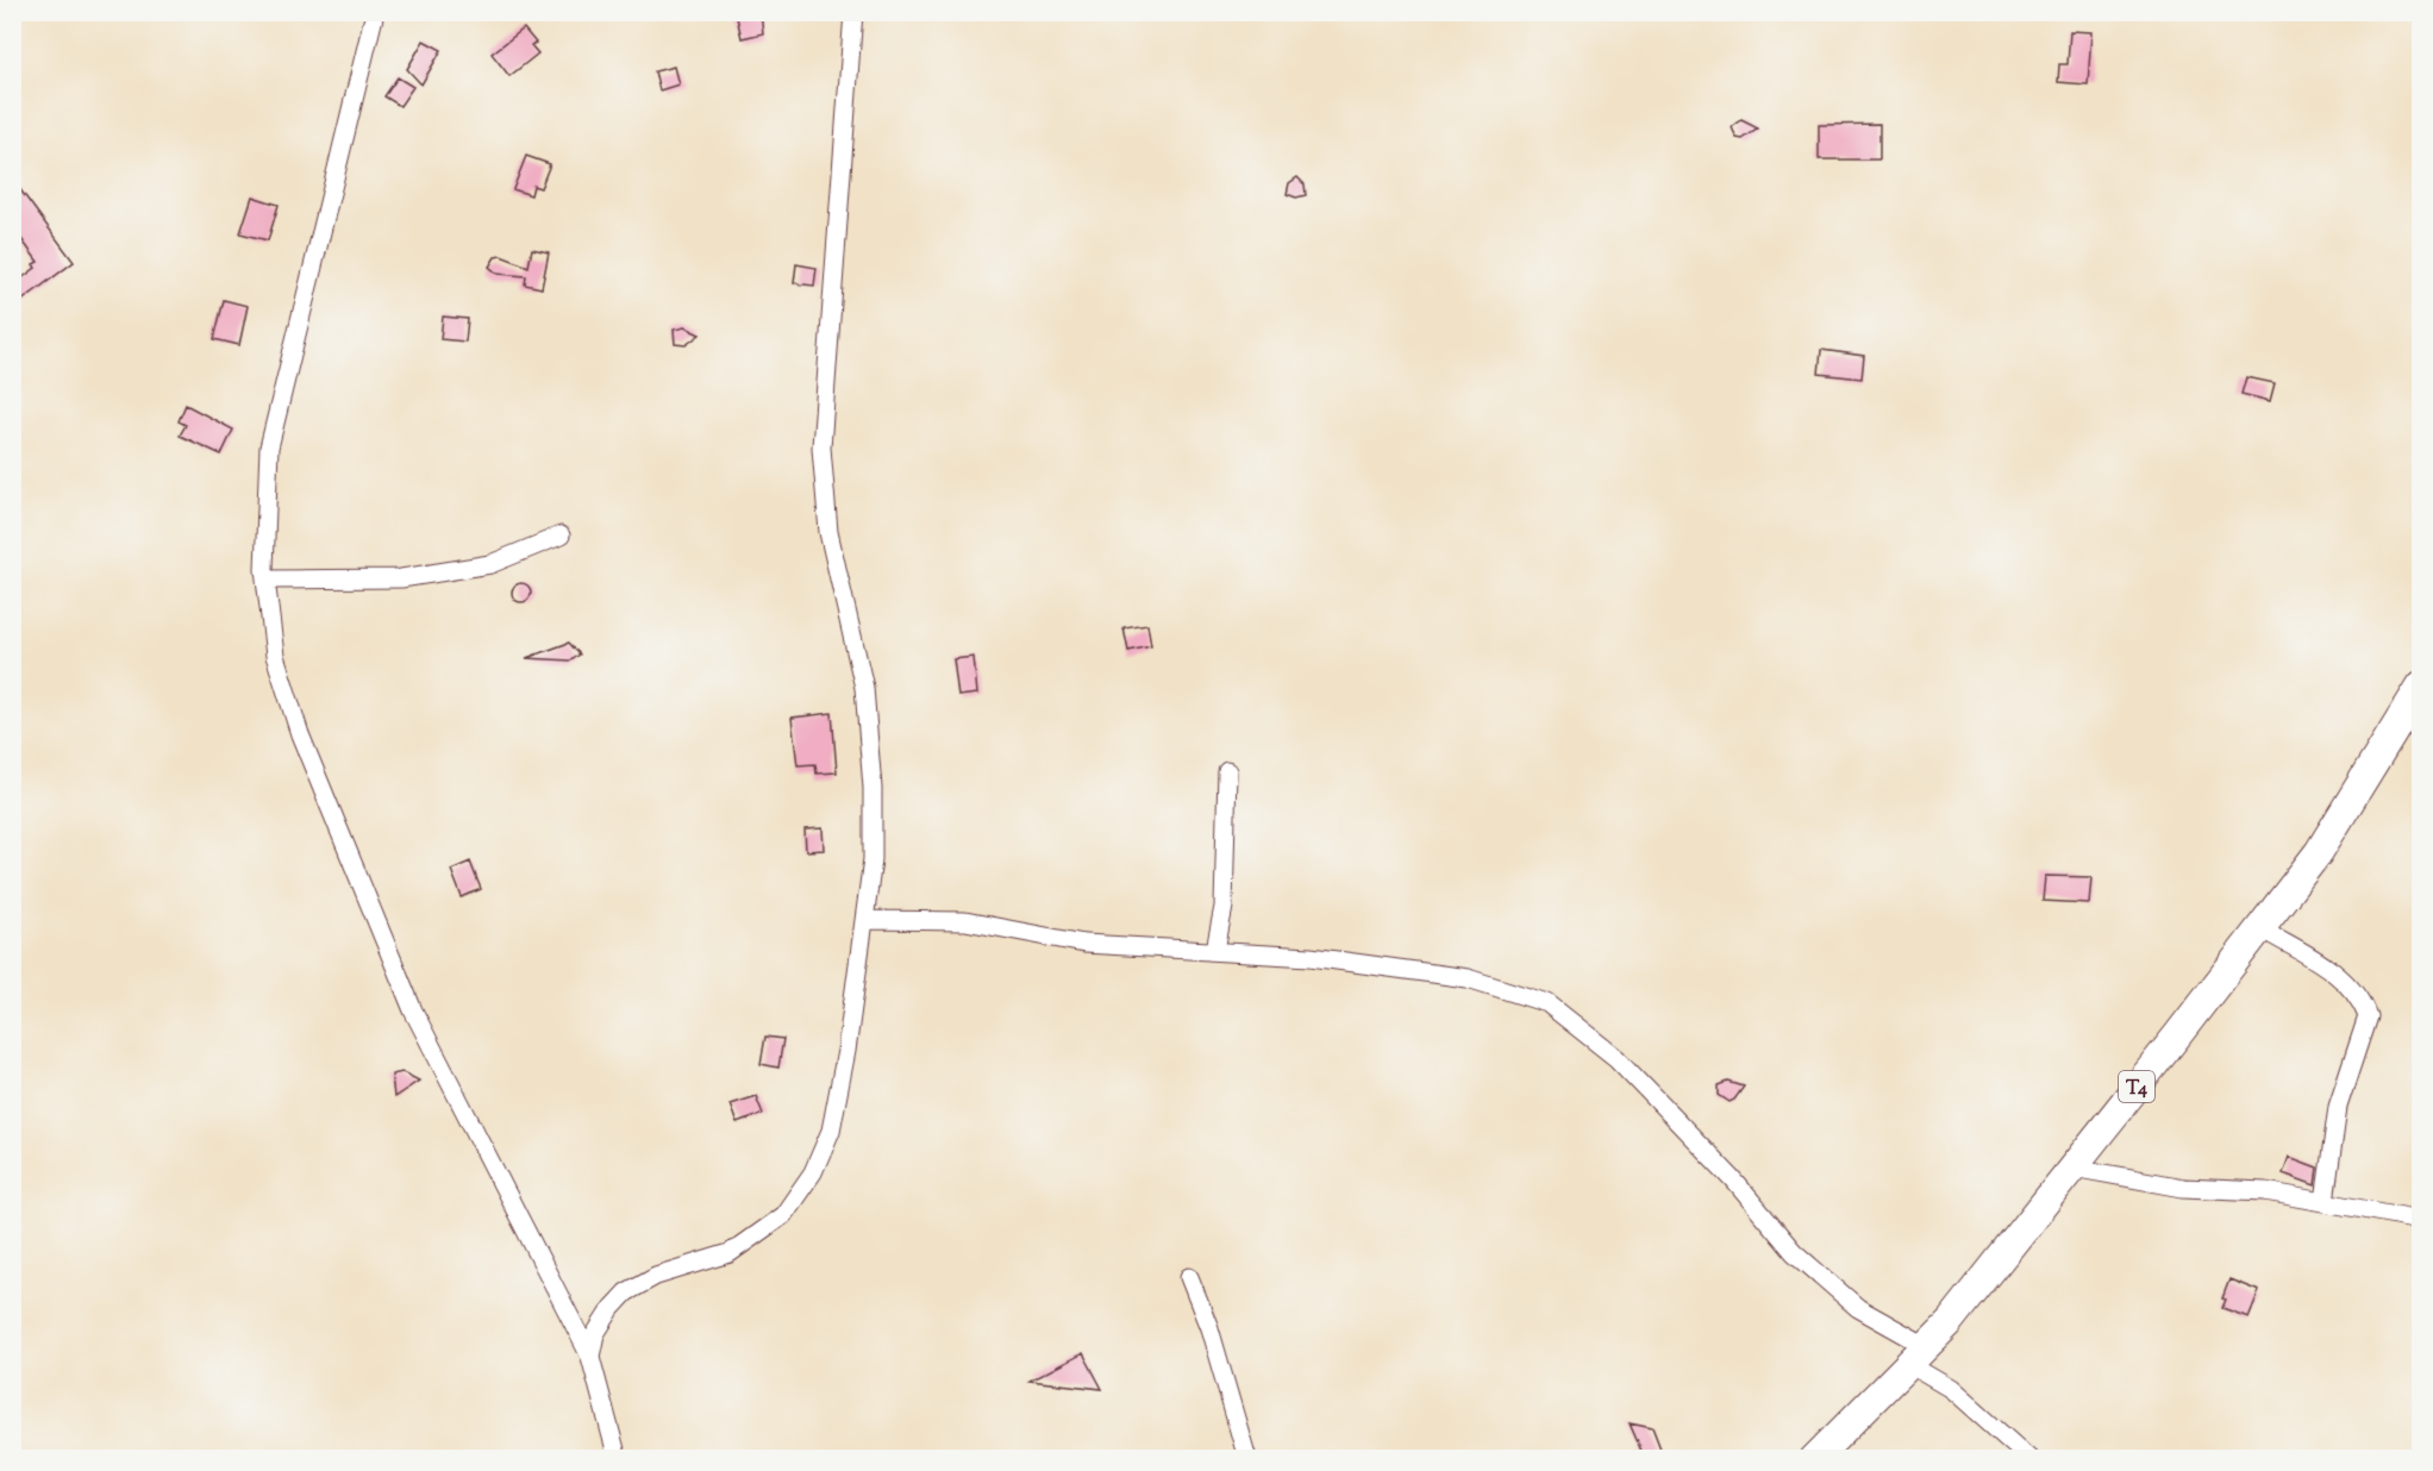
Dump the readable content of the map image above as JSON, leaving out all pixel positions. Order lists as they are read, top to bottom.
{
  "streets": {
    "highway": ["T4"]
  }
}
